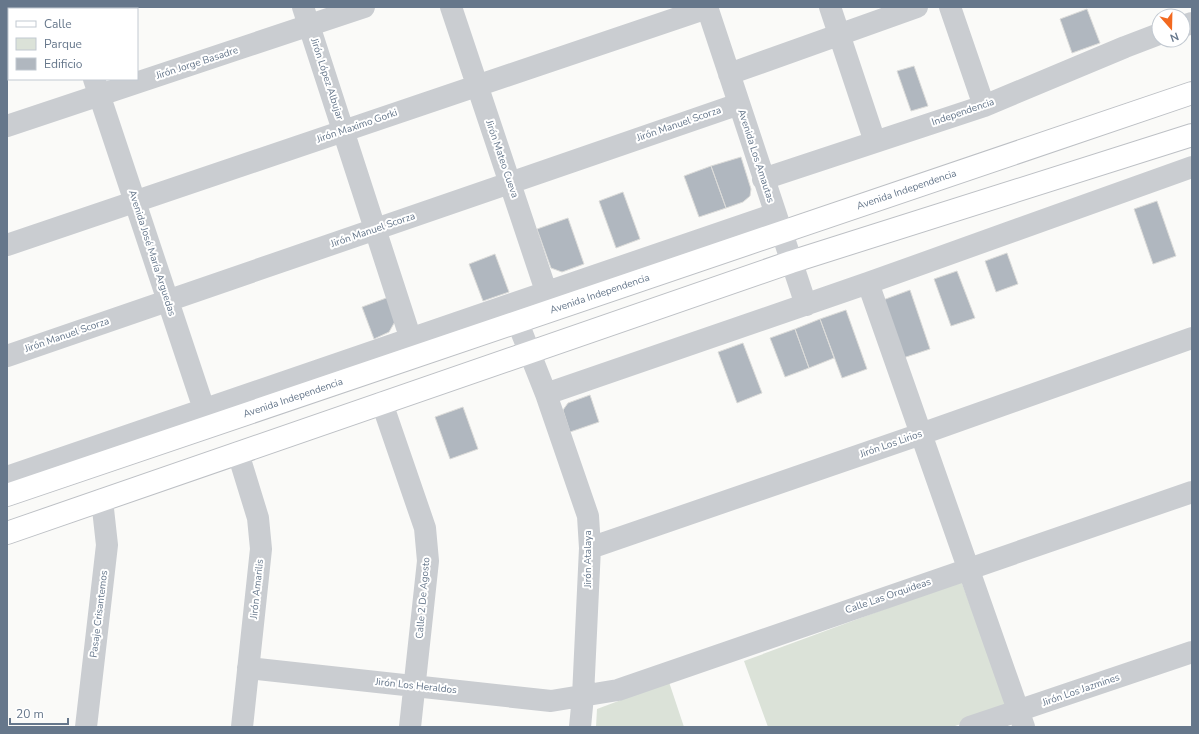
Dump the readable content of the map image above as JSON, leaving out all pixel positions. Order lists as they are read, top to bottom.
{
  "streets": {
    "main road": ["Avenida Independencia"],
    "street": [
      "Jirón Jorge Basadre",
      "Jirón López Albujar",
      "Independencia",
      "Jirón Manuel Scorza",
      "Jirón Maximo Gorki",
      "Avenida Los Amautas",
      "Jirón Mateo Cueva",
      "Avenida José María Arguedas",
      "Jirón Los Lirios",
      "Jirón Atalaya",
      "Jirón Amarilis",
      "Calle Las Orquideas",
      "Calle 2 De Agosto",
      "Pasaje Crisantemos",
      "Jirón Los Heraldos",
      "Jirón Los Jazmines"
    ]
  },
  "crossings": [
    ["Jirón Jorge Basadre", "Jirón López Albujar"],
    ["Jirón Jorge Basadre", "Avenida José María Arguedas"],
    ["Jirón López Albujar", "Jirón Manuel Scorza"],
    ["Jirón López Albujar", "Jirón Maximo Gorki"],
    ["Jirón López Albujar", "Avenida Independencia"],
    ["Independencia", "Avenida Los Amautas"],
    ["Jirón Manuel Scorza", "Avenida Los Amautas"],
    ["Jirón Manuel Scorza", "Jirón Mateo Cueva"],
    ["Jirón Manuel Scorza", "Avenida José María Arguedas"],
    ["Jirón Maximo Gorki", "Avenida Los Amautas"],
    ["Jirón Maximo Gorki", "Jirón Mateo Cueva"],
    ["Jirón Maximo Gorki", "Avenida José María Arguedas"],
    ["Avenida Los Amautas", "Avenida Independencia"],
    ["Jirón Mateo Cueva", "Avenida Independencia"],
    ["Avenida Independencia", "Avenida José María Arguedas"],
    ["Avenida Independencia", "Jirón Atalaya"],
    ["Jirón Los Lirios", "Jirón Atalaya"],
    ["Jirón Atalaya", "Calle Las Orquideas"],
    ["Jirón Atalaya", "Jirón Los Heraldos"],
    ["Jirón Amarilis", "Jirón Los Heraldos"],
    ["Calle Las Orquideas", "Jirón Los Heraldos"],
    ["Calle 2 De Agosto", "Jirón Los Heraldos"]
  ],
  "legend": ["Calle", "Parque", "Edificio"],
  "scale_bar": "20 m",
  "north": "bottom"
}
